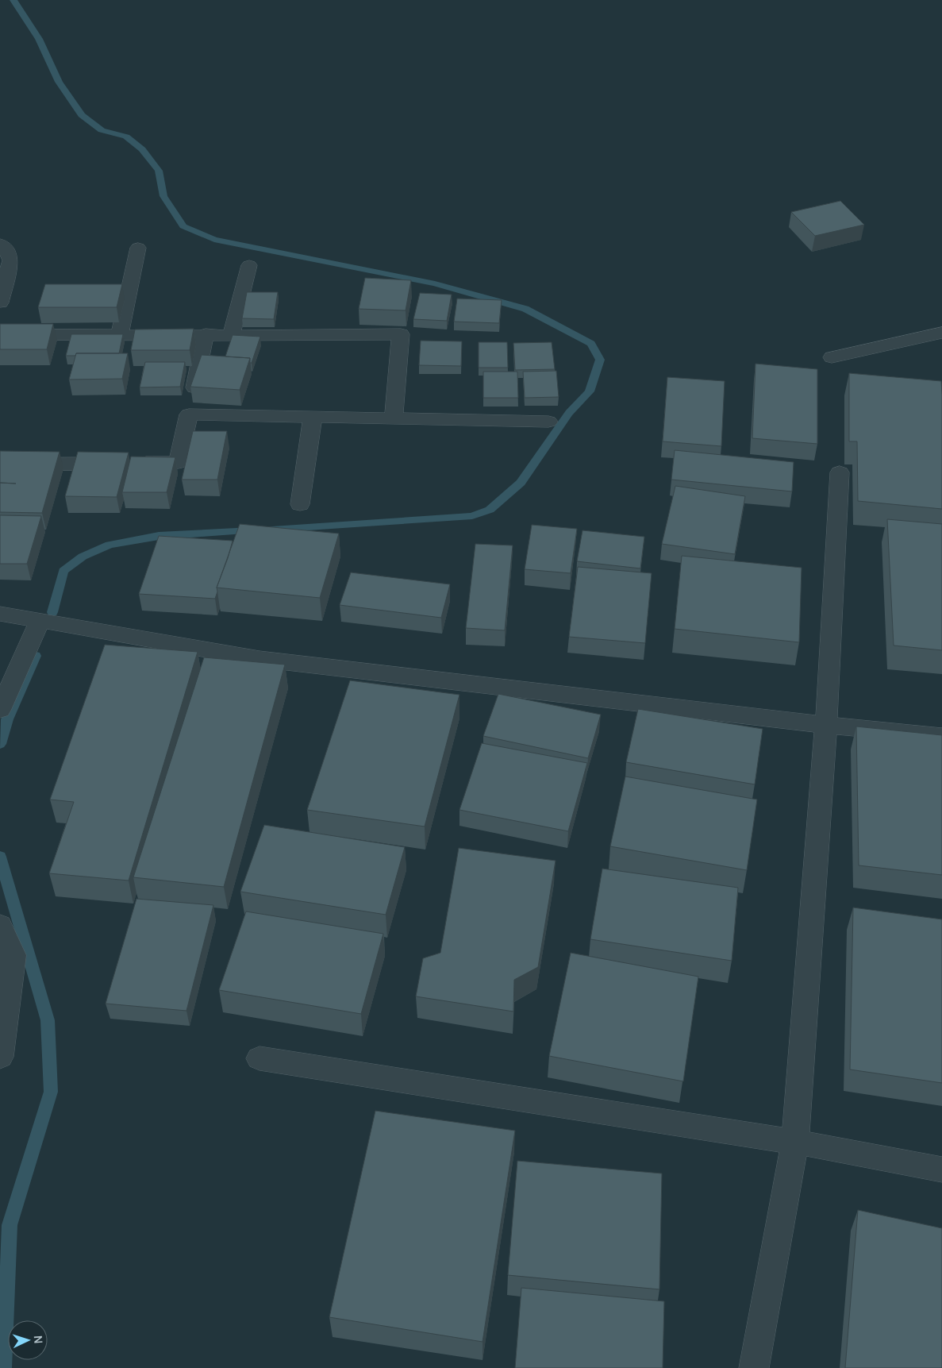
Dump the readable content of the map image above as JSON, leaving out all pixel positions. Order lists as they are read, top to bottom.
{
  "north": "right"
}
